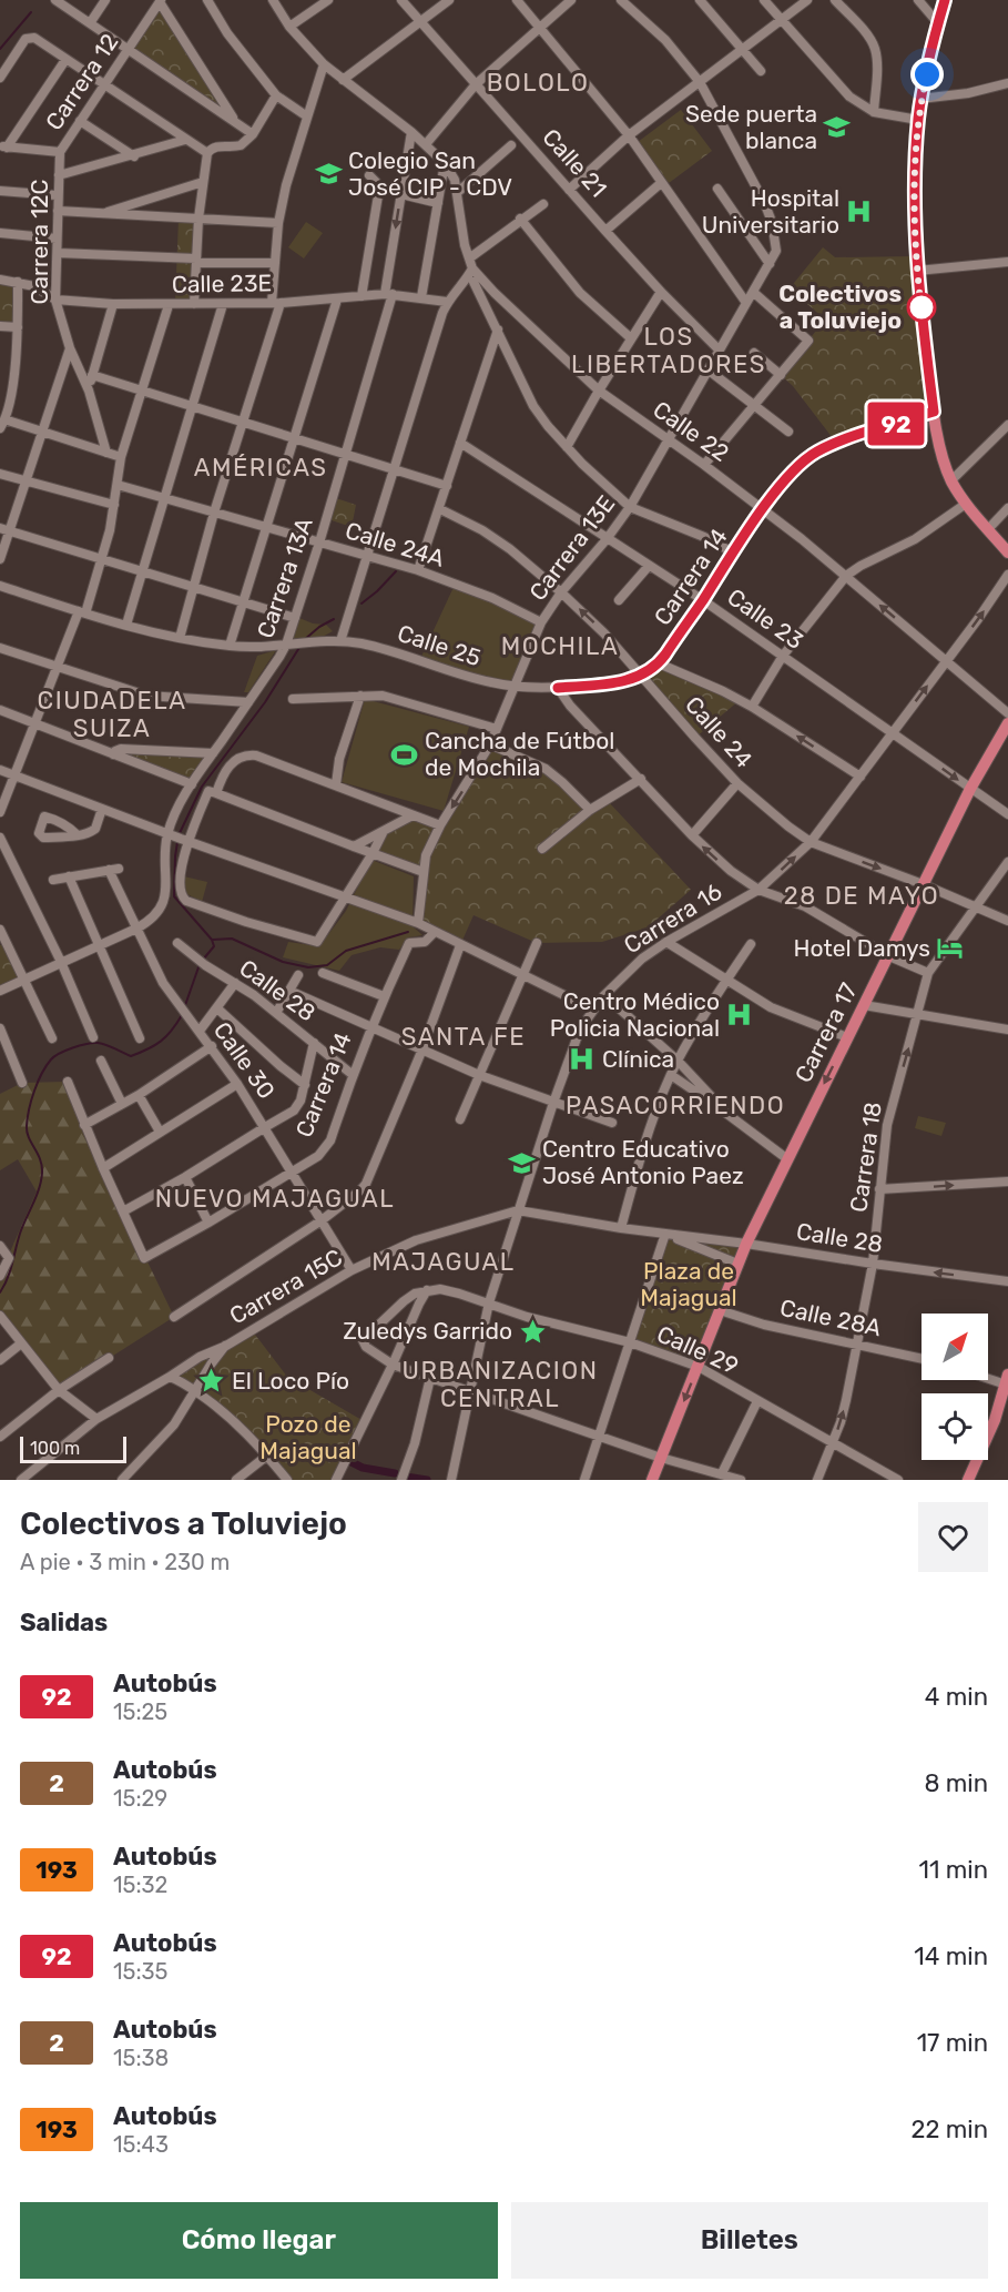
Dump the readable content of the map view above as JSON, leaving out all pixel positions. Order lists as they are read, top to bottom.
{
  "streets": {
    "main road": ["Carrera 17"],
    "street": [
      "Carrera 12",
      "Calle 21",
      "Carrera 12C",
      "Calle 23E",
      "Calle 22",
      "Calle 24A",
      "Carrera 13E",
      "Carrera 14",
      "Carrera 13A",
      "Calle 23",
      "Calle 25",
      "Calle 24",
      "Carrera 16",
      "Calle 28",
      "Calle 30",
      "Carrera 18",
      "Carrera 15C",
      "Calle 28A",
      "Calle 29"
    ]
  },
  "crossings": [
    ["Carrera 12", "Carrera 12C"],
    ["Calle 21", "Carrera 13E"],
    ["Carrera 12C", "Calle 23E"],
    ["Calle 23E", "Carrera 13A"],
    ["Calle 22", "Carrera 13E"],
    ["Calle 22", "Carrera 14"],
    ["Calle 22", "Carrera 13A"],
    ["Calle 22", "Carrera 16"],
    ["Calle 24A", "Carrera 13E"],
    ["Calle 24A", "Carrera 13A"],
    ["Carrera 13E", "Calle 23"],
    ["Carrera 13E", "Calle 25"],
    ["Carrera 13E", "Calle 24"],
    ["Carrera 14", "Calle 23"],
    ["Carrera 14", "Calle 25"],
    ["Carrera 14", "Calle 24"],
    ["Carrera 14", "Calle 28"],
    ["Carrera 14", "Calle 30"],
    ["Carrera 13A", "Calle 25"],
    ["Carrera 13A", "Calle 30"],
    ["Calle 23", "Carrera 16"],
    ["Calle 23", "Carrera 17"],
    ["Calle 24", "Carrera 16"],
    ["Calle 24", "Carrera 17"],
    ["Calle 24", "Carrera 18"],
    ["Carrera 16", "Calle 28"],
    ["Carrera 16", "Carrera 15C"],
    ["Carrera 16", "Calle 29"],
    ["Calle 28", "Carrera 17"],
    ["Calle 28", "Carrera 18"],
    ["Calle 28", "Carrera 15C"],
    ["Carrera 17", "Calle 28A"],
    ["Carrera 17", "Calle 29"],
    ["Calle 30", "Carrera 15C"],
    ["Carrera 18", "Calle 28A"],
    ["Carrera 18", "Calle 29"]
  ],
  "one_way": ["Carrera 18"],
  "districts": [
    "BOLOLO",
    "LOS LIBERTADORES",
    "AMÉRICAS",
    "MOCHILA",
    "CIUDADELA SUIZA",
    "28 DE MAYO",
    "SANTA FE",
    "PASACORRIENDO",
    "NUEVO MAJAGUAL",
    "MAJAGUAL",
    "URBANIZACION CENTRAL"
  ],
  "parks": ["Plaza de Majagual", "Pozo de Majagual"],
  "places": {
    "school or university": ["Sede puerta blanca", "Colegio San José CIP - CDV", "Centro Educativo José Antonio Paez"],
    "hospital": ["Hospital Universitario", "Centro Médico Policia Nacional", "Clínica"],
    "other": ["Colectivos a Toluviejo"],
    "sports": ["Cancha de Fútbol de Mochila"],
    "hotel": ["Hotel Damys"],
    "place": ["Zuledys Garrido", "El Loco Pío"]
  },
  "lines": ["bus line 92"],
  "scale_bar": "100 m",
  "north": "top right",
  "page": {
    "on_map": "92",
    "scale": "100 m",
    "heading": [
      ["Colectivos a Toluviejo", "A pie · 3 min · 230 m"],
      "Salidas"
    ],
    "list": [
      {
        "mark": "92",
        "name": "Autobús",
        "note": "15:25",
        "value": "4 min"
      },
      {
        "mark": "2",
        "name": "Autobús",
        "note": "15:29",
        "value": "8 min"
      },
      {
        "mark": "193",
        "name": "Autobús",
        "note": "15:32",
        "value": "11 min"
      },
      {
        "mark": "92",
        "name": "Autobús",
        "note": "15:35",
        "value": "14 min"
      },
      {
        "mark": "2",
        "name": "Autobús",
        "note": "15:38",
        "value": "17 min"
      },
      {
        "mark": "193",
        "name": "Autobús",
        "note": "15:43",
        "value": "22 min"
      }
    ],
    "buttons": ["Cómo llegar", "Billetes"]
  }
}
